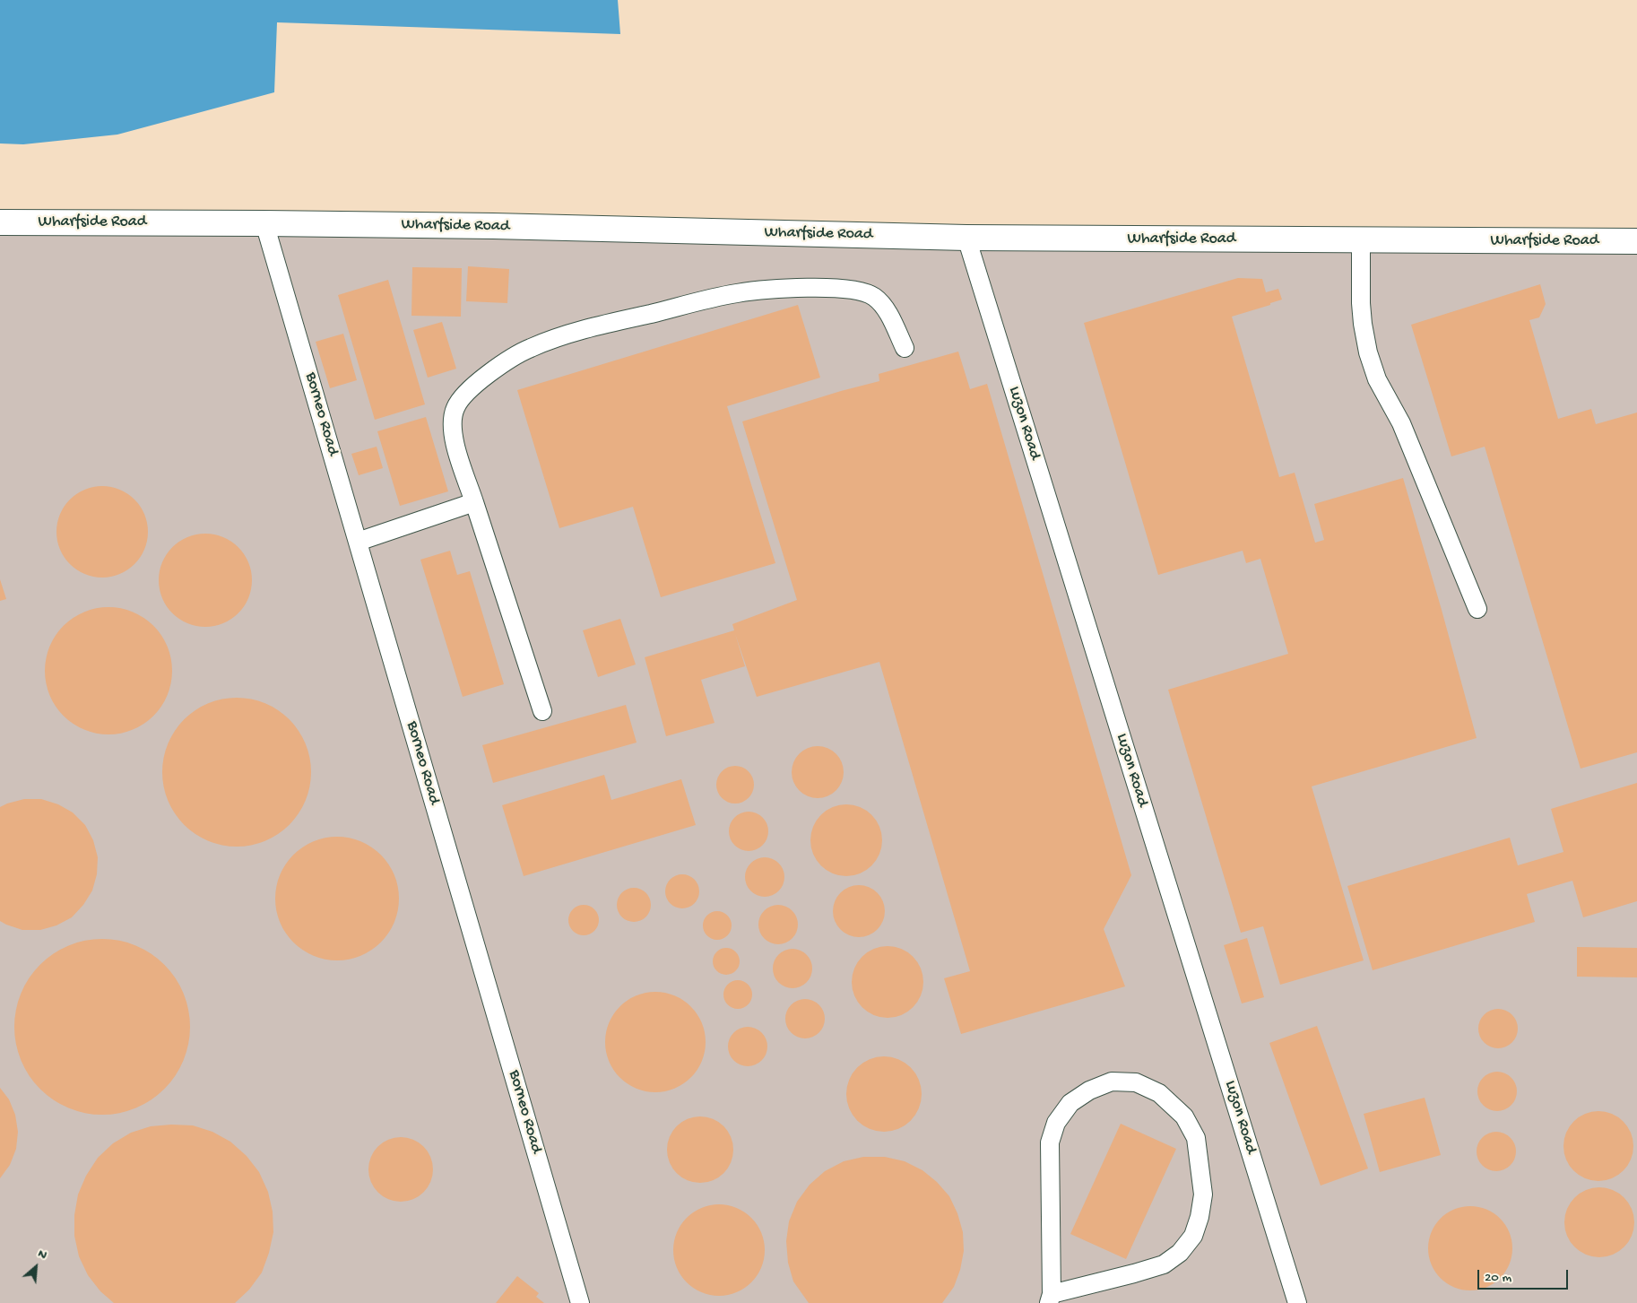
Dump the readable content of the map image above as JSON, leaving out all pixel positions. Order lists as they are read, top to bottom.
{
  "streets": {
    "street": ["Wharfside Road"],
    "lane": ["Borneo Road", "Luzon Road"]
  },
  "crossings": [
    ["Wharfside Road", "Borneo Road"],
    ["Wharfside Road", "Luzon Road"]
  ],
  "scale_bar": "20 m",
  "north": "top right"
}
